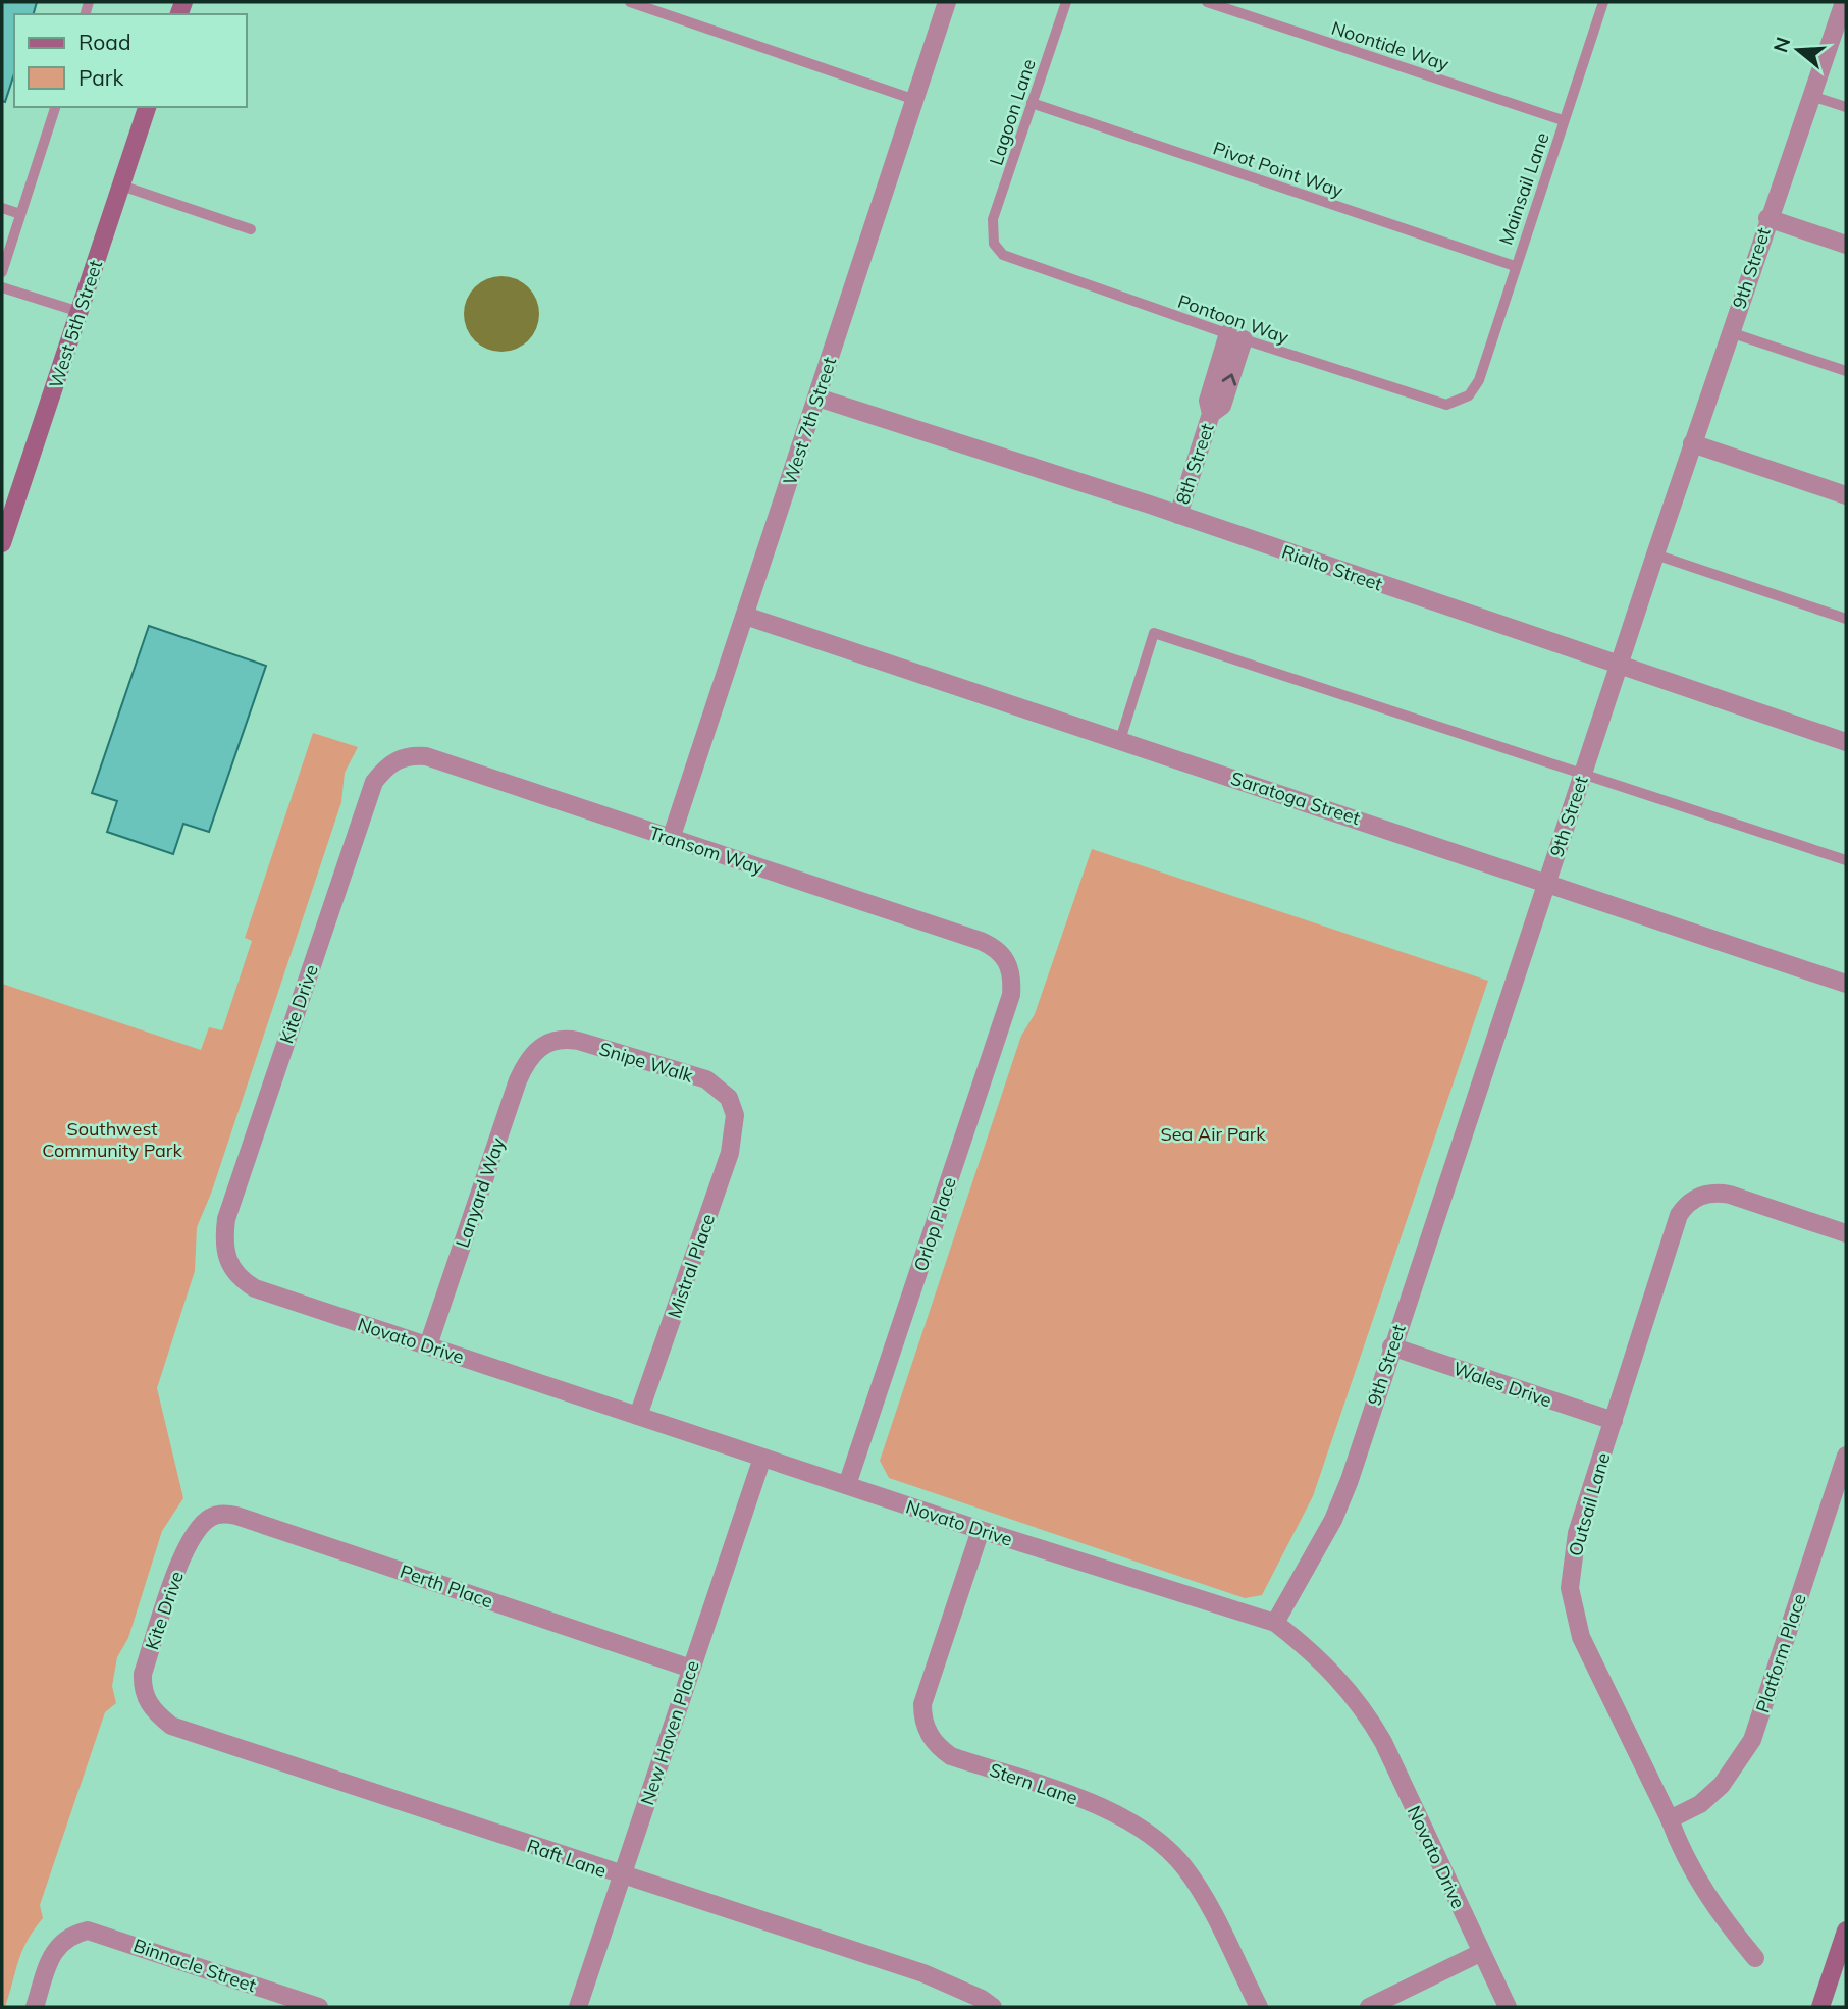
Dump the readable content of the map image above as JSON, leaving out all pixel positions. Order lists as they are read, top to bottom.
{
  "streets": {
    "main road": ["West 5th Street"],
    "street": [
      "9th Street",
      "West 7th Street",
      "8th Street",
      "Rialto Street",
      "Saratoga Street",
      "Transom Way",
      "Kite Drive",
      "Snipe Walk",
      "Lanyard Way",
      "Orlop Place",
      "Mistral Place",
      "Novato Drive",
      "Wales Drive",
      "Outsail Lane",
      "Perth Place",
      "Platform Place",
      "New Haven Place",
      "Stern Lane",
      "Raft Lane",
      "Binnacle Street"
    ],
    "lane": [
      "Noontide Way",
      "Lagoon Lane",
      "Pivot Point Way",
      "Mainsail Lane",
      "Pontoon Way"
    ]
  },
  "crossings": [
    ["Noontide Way", "Mainsail Lane"],
    ["Lagoon Lane", "Pivot Point Way"],
    ["Lagoon Lane", "Pontoon Way"],
    ["Pivot Point Way", "Mainsail Lane"],
    ["Mainsail Lane", "Pontoon Way"],
    ["9th Street", "Rialto Street"],
    ["9th Street", "Saratoga Street"],
    ["9th Street", "Novato Drive"],
    ["9th Street", "Wales Drive"],
    ["Pontoon Way", "8th Street"],
    ["West 7th Street", "Rialto Street"],
    ["West 7th Street", "Saratoga Street"],
    ["West 7th Street", "Transom Way"],
    ["8th Street", "Rialto Street"],
    ["Transom Way", "Kite Drive"],
    ["Transom Way", "Orlop Place"],
    ["Kite Drive", "Novato Drive"],
    ["Kite Drive", "Perth Place"],
    ["Kite Drive", "Raft Lane"],
    ["Snipe Walk", "Lanyard Way"],
    ["Snipe Walk", "Mistral Place"],
    ["Lanyard Way", "Novato Drive"],
    ["Orlop Place", "Novato Drive"],
    ["Mistral Place", "Novato Drive"],
    ["Novato Drive", "New Haven Place"],
    ["Novato Drive", "Stern Lane"],
    ["Wales Drive", "Outsail Lane"],
    ["Outsail Lane", "Platform Place"],
    ["Perth Place", "New Haven Place"],
    ["New Haven Place", "Raft Lane"]
  ],
  "parks": ["Southwest Community Park", "Sea Air Park"],
  "legend": ["Road", "Park"],
  "north": "left"
}
